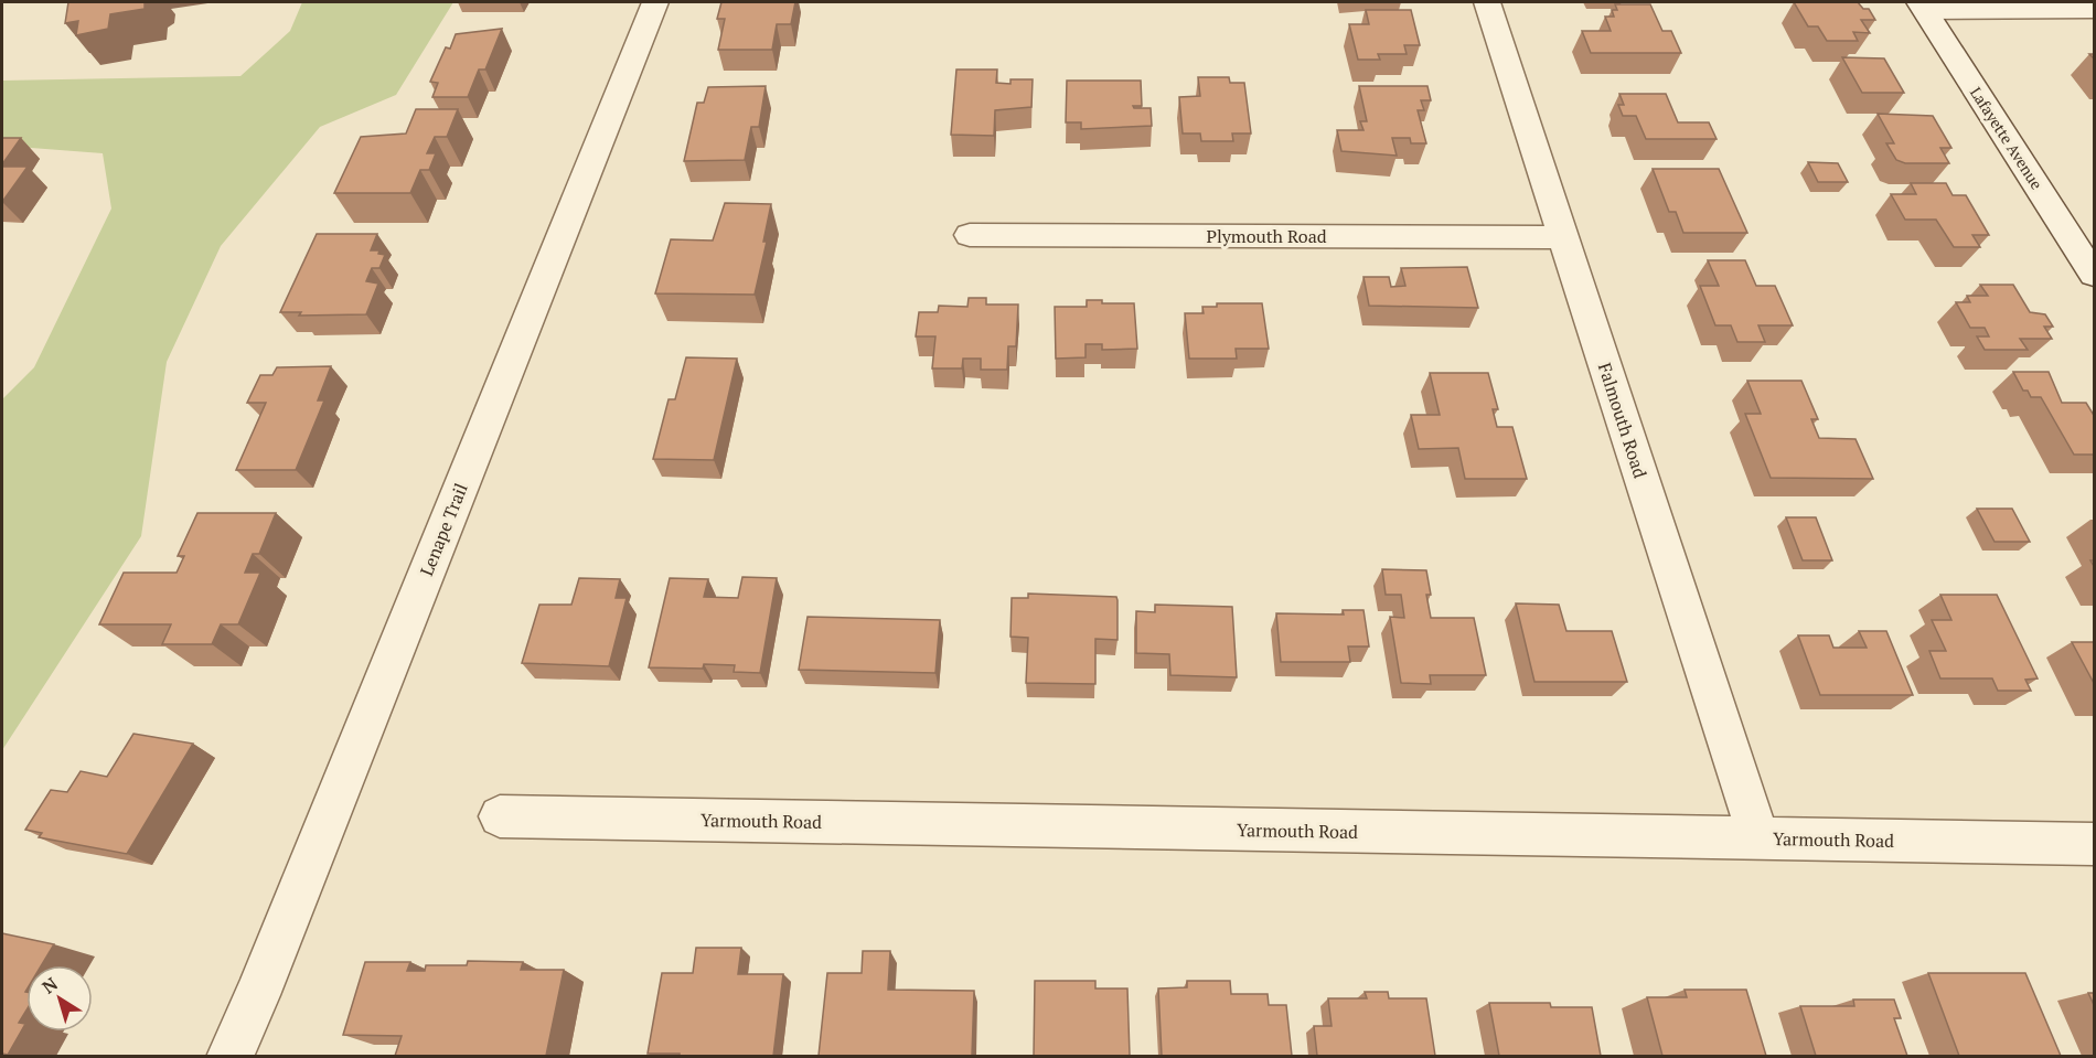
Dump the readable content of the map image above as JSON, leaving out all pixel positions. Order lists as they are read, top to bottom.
{
  "streets": {
    "street": [
      "Lafayette Avenue",
      "Plymouth Road",
      "Falmouth Road",
      "Lenape Trail",
      "Yarmouth Road"
    ]
  },
  "crossings": [
    ["Plymouth Road", "Falmouth Road"],
    ["Falmouth Road", "Yarmouth Road"]
  ],
  "north": "top left"
}
